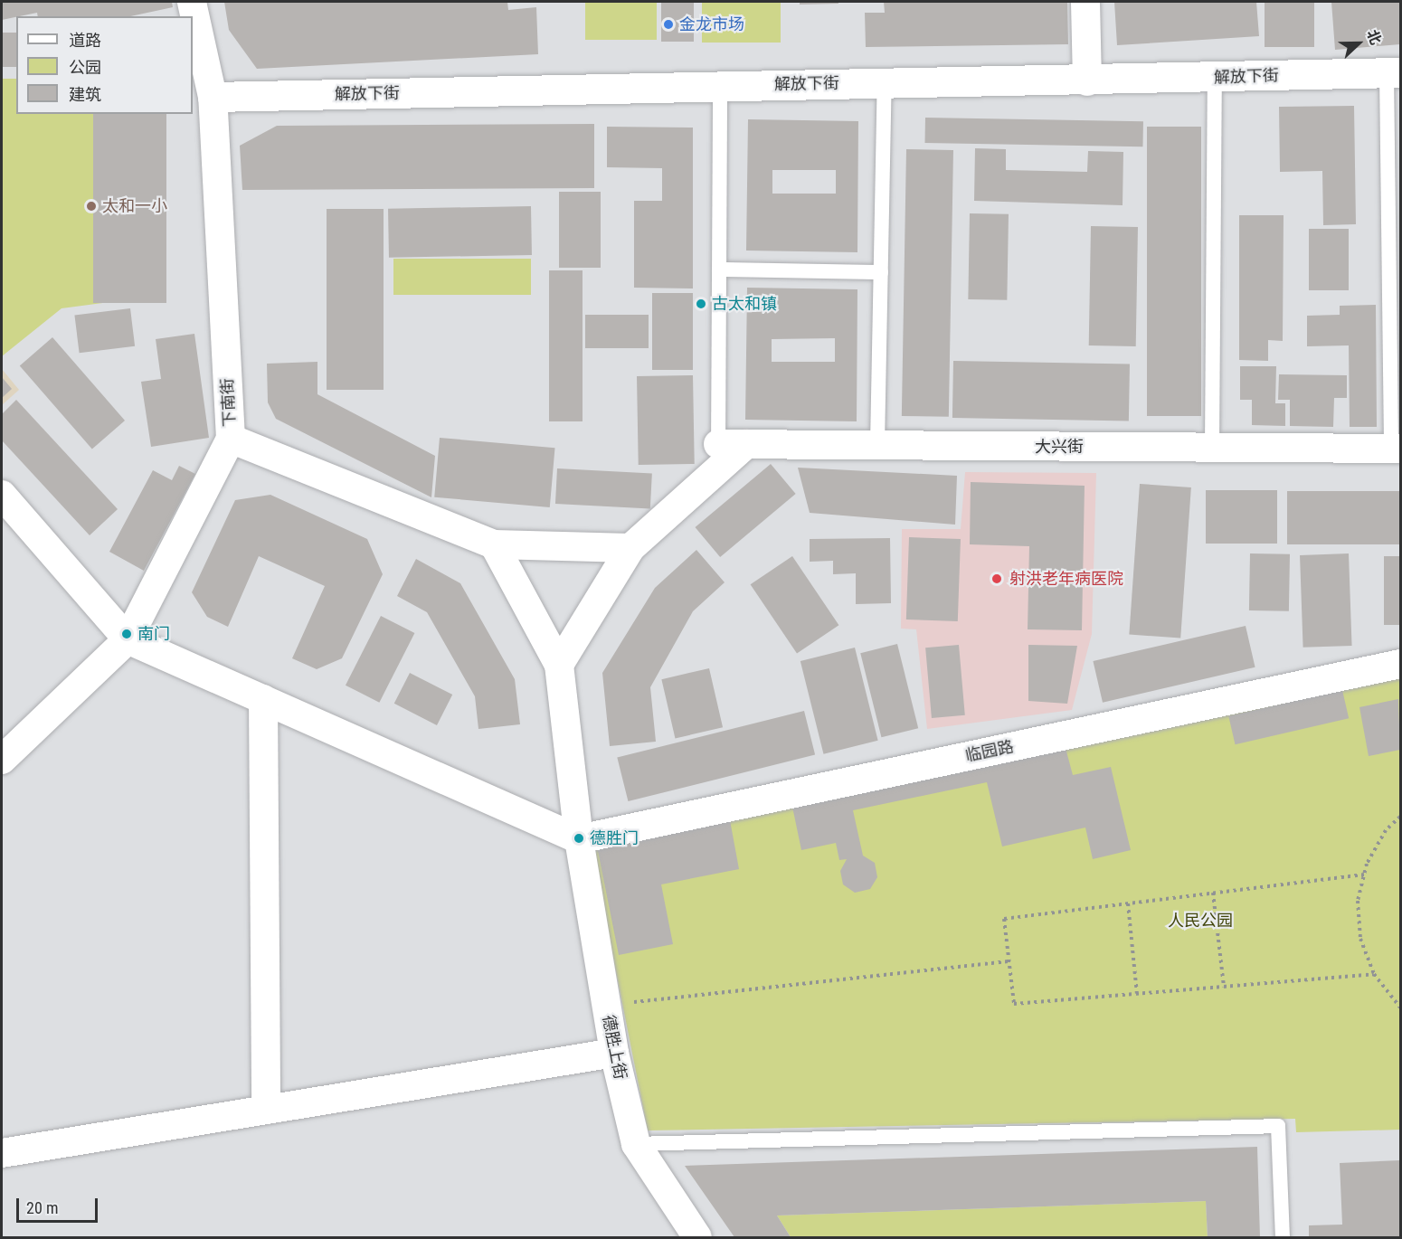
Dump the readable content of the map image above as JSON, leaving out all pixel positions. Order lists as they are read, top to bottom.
{
  "streets": {
    "street": [
      "解放下街",
      "下南街",
      "大兴街",
      "临园路",
      "德胜上街"
    ]
  },
  "crossings": [
    ["解放下街", "下南街"],
    ["临园路", "德胜上街"]
  ],
  "parks": ["人民公园"],
  "places": [
    "金龙市场",
    "太和一小",
    "古太和镇",
    "射洪老年病医院",
    "南门",
    "德胜门"
  ],
  "legend": ["道路", "公园", "建筑"],
  "scale_bar": "20 m",
  "north": "right"
}
